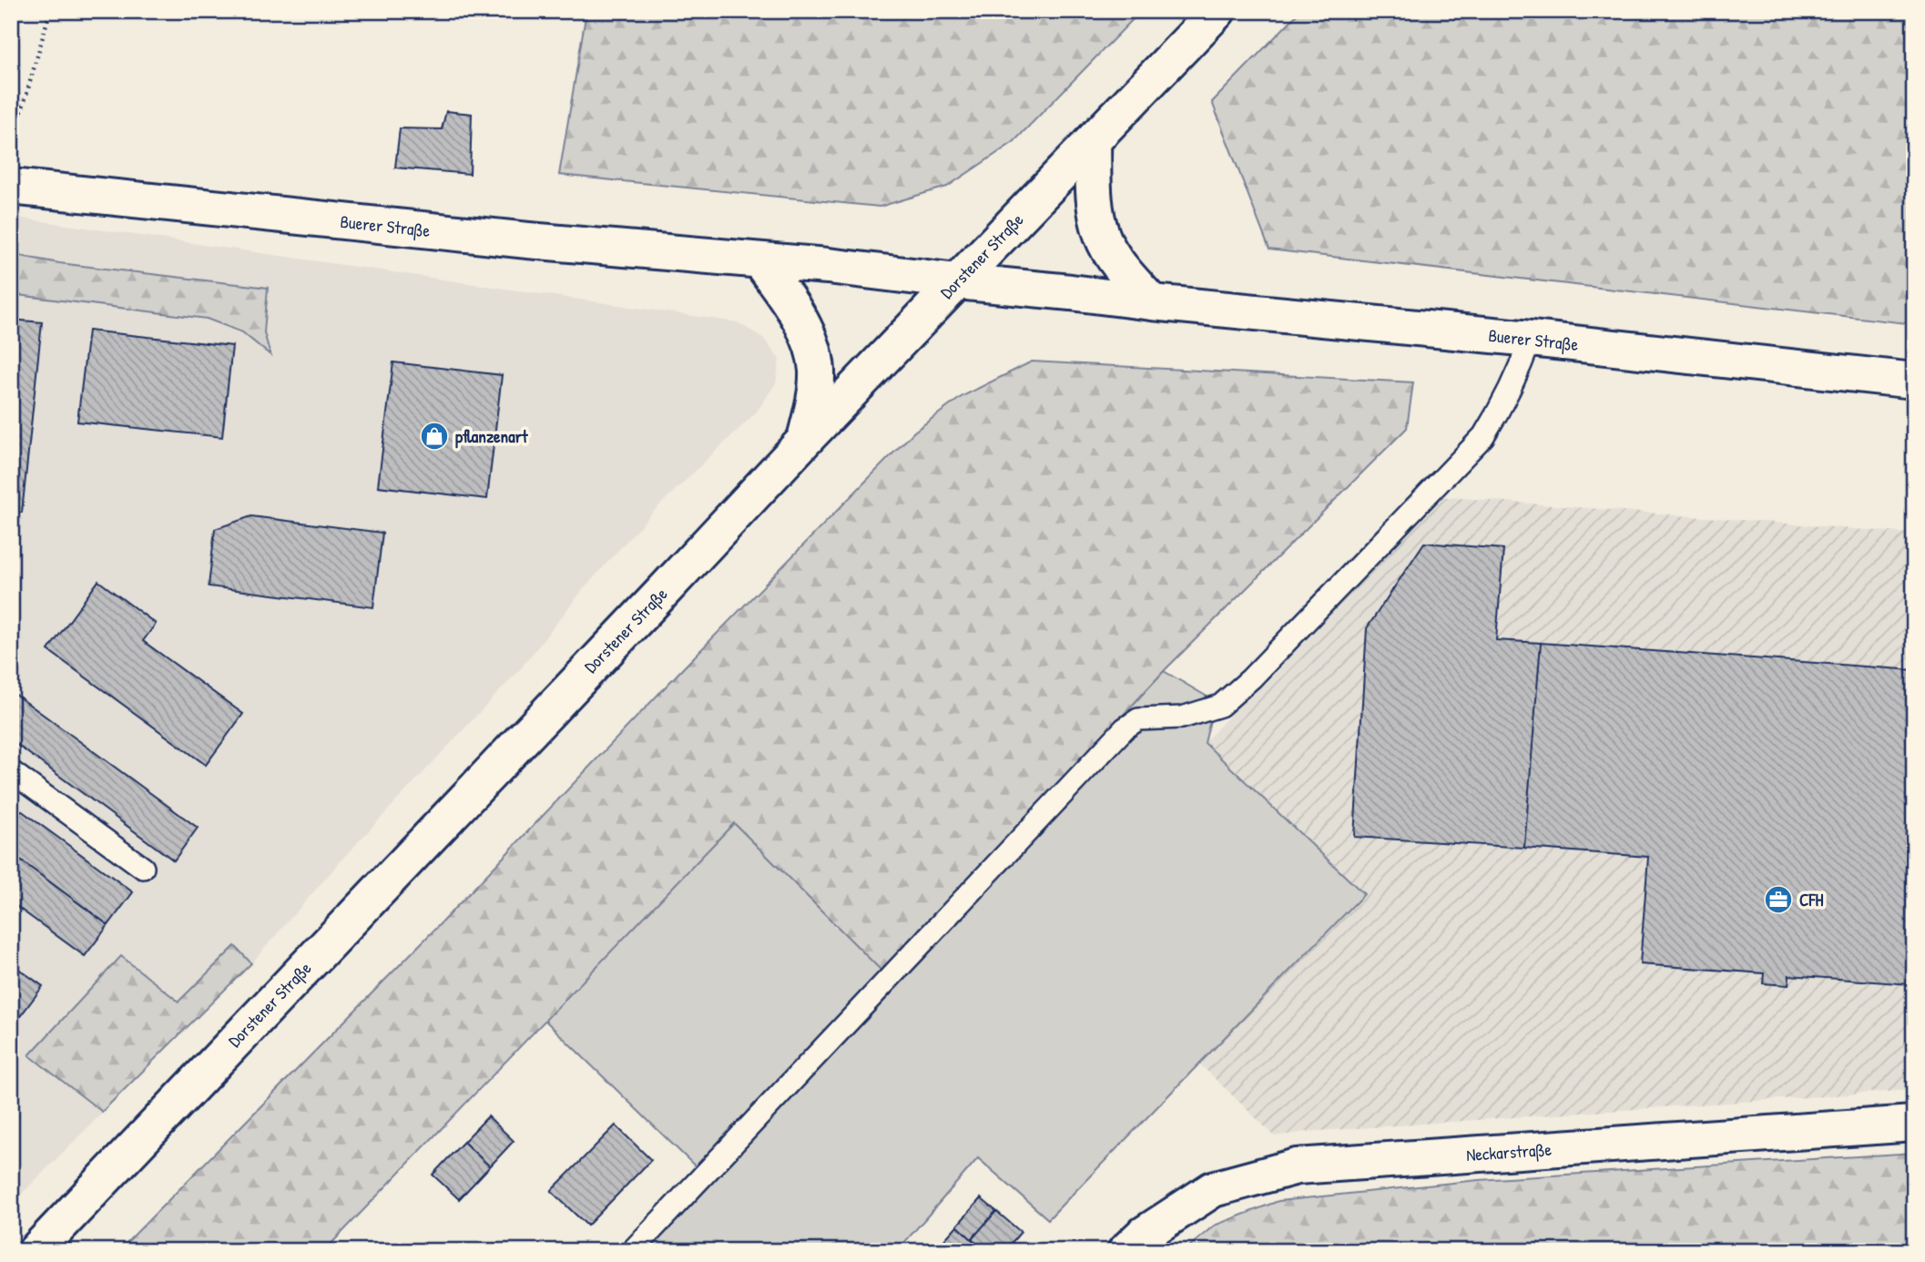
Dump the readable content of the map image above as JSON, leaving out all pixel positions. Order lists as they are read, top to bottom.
{
  "streets": {
    "main road": ["Buerer Straße", "Dorstener Straße", "Neckarstraße"]
  },
  "crossings": [
    ["Buerer Straße", "Dorstener Straße"]
  ],
  "places": {
    "shop": ["pflanzenart"],
    "office": ["CFH"]
  }
}
